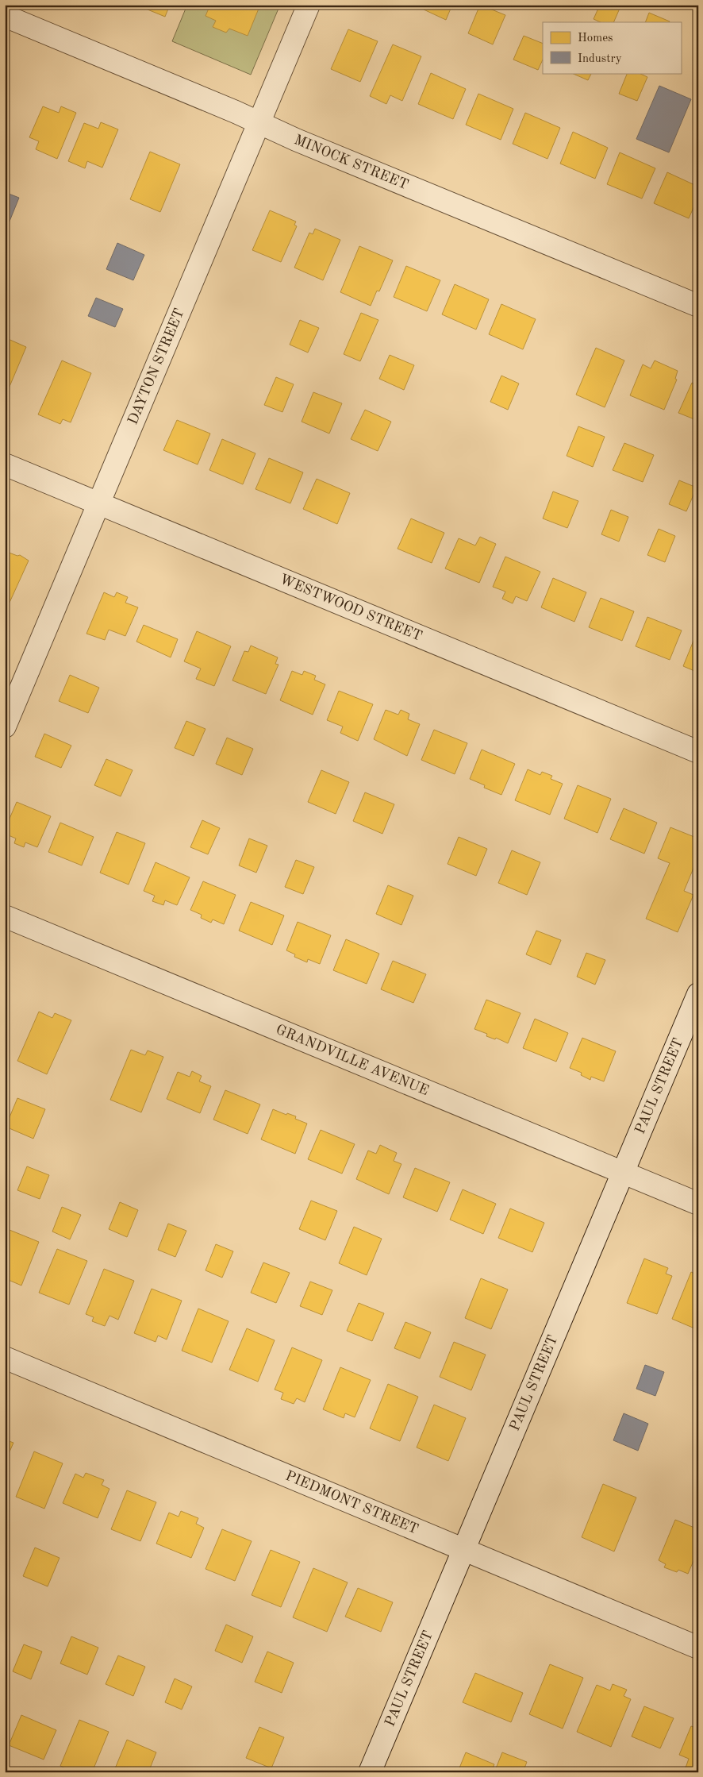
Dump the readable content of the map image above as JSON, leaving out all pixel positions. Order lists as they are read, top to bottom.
{
  "streets": {
    "street": [
      "MINOCK STREET",
      "DAYTON STREET",
      "WESTWOOD STREET",
      "GRANDVILLE AVENUE",
      "PAUL STREET",
      "PIEDMONT STREET"
    ]
  },
  "crossings": [
    ["MINOCK STREET", "DAYTON STREET"],
    ["DAYTON STREET", "WESTWOOD STREET"],
    ["GRANDVILLE AVENUE", "PAUL STREET"],
    ["PAUL STREET", "PIEDMONT STREET"]
  ],
  "legend": ["Homes", "Industry"]
}
